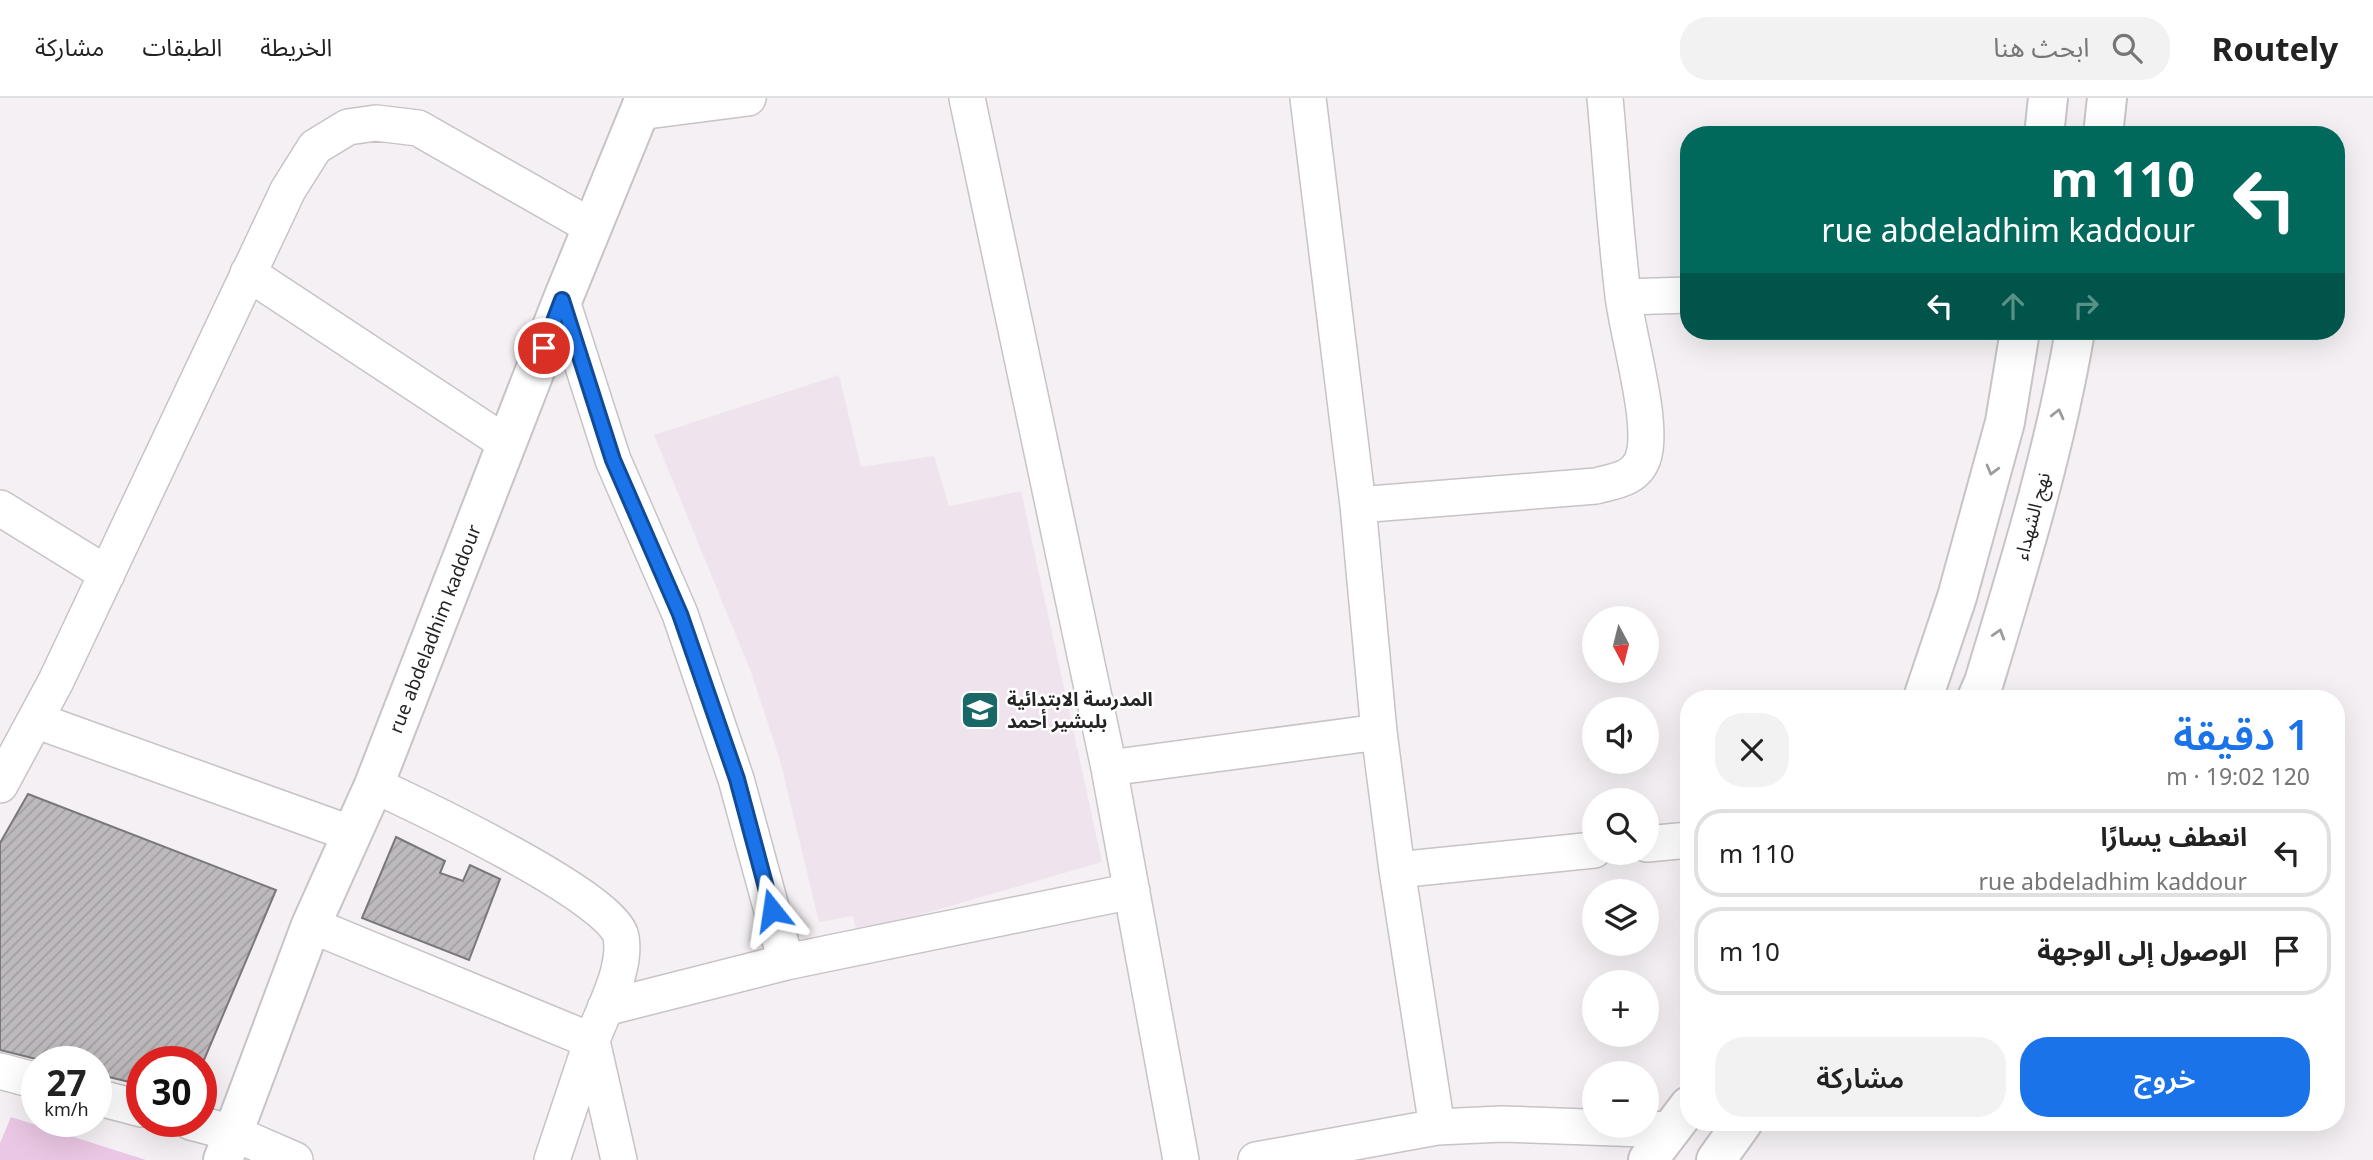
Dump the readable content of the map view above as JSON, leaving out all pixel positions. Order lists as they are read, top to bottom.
{
  "streets": {
    "street": ["نهج الشهداء", "rue abdeladhim kaddour"]
  },
  "places": {
    "school or university": ["المدرسة الابتدائية بلبشير أحمد"]
  },
  "north": "bottom",
  "page": {
    "header": "Routely",
    "search": "ابحث هنا",
    "nav": ["الخريطة", "الطبقات", "مشاركة"],
    "turn": ["110 m", "rue abdeladhim kaddour"],
    "map_buttons": ["+", "−"],
    "heading": ["1 دقيقة", "120 m · 19:02"],
    "list": [
      {
        "name": "انعطف يسارًا",
        "note": "rue abdeladhim kaddour",
        "value": "110 m"
      },
      {
        "name": "الوصول إلى الوجهة",
        "value": "10 m"
      }
    ],
    "buttons": ["خروج", "مشاركة"],
    "speed": "27 km/h",
    "limit": "30"
  }
}
